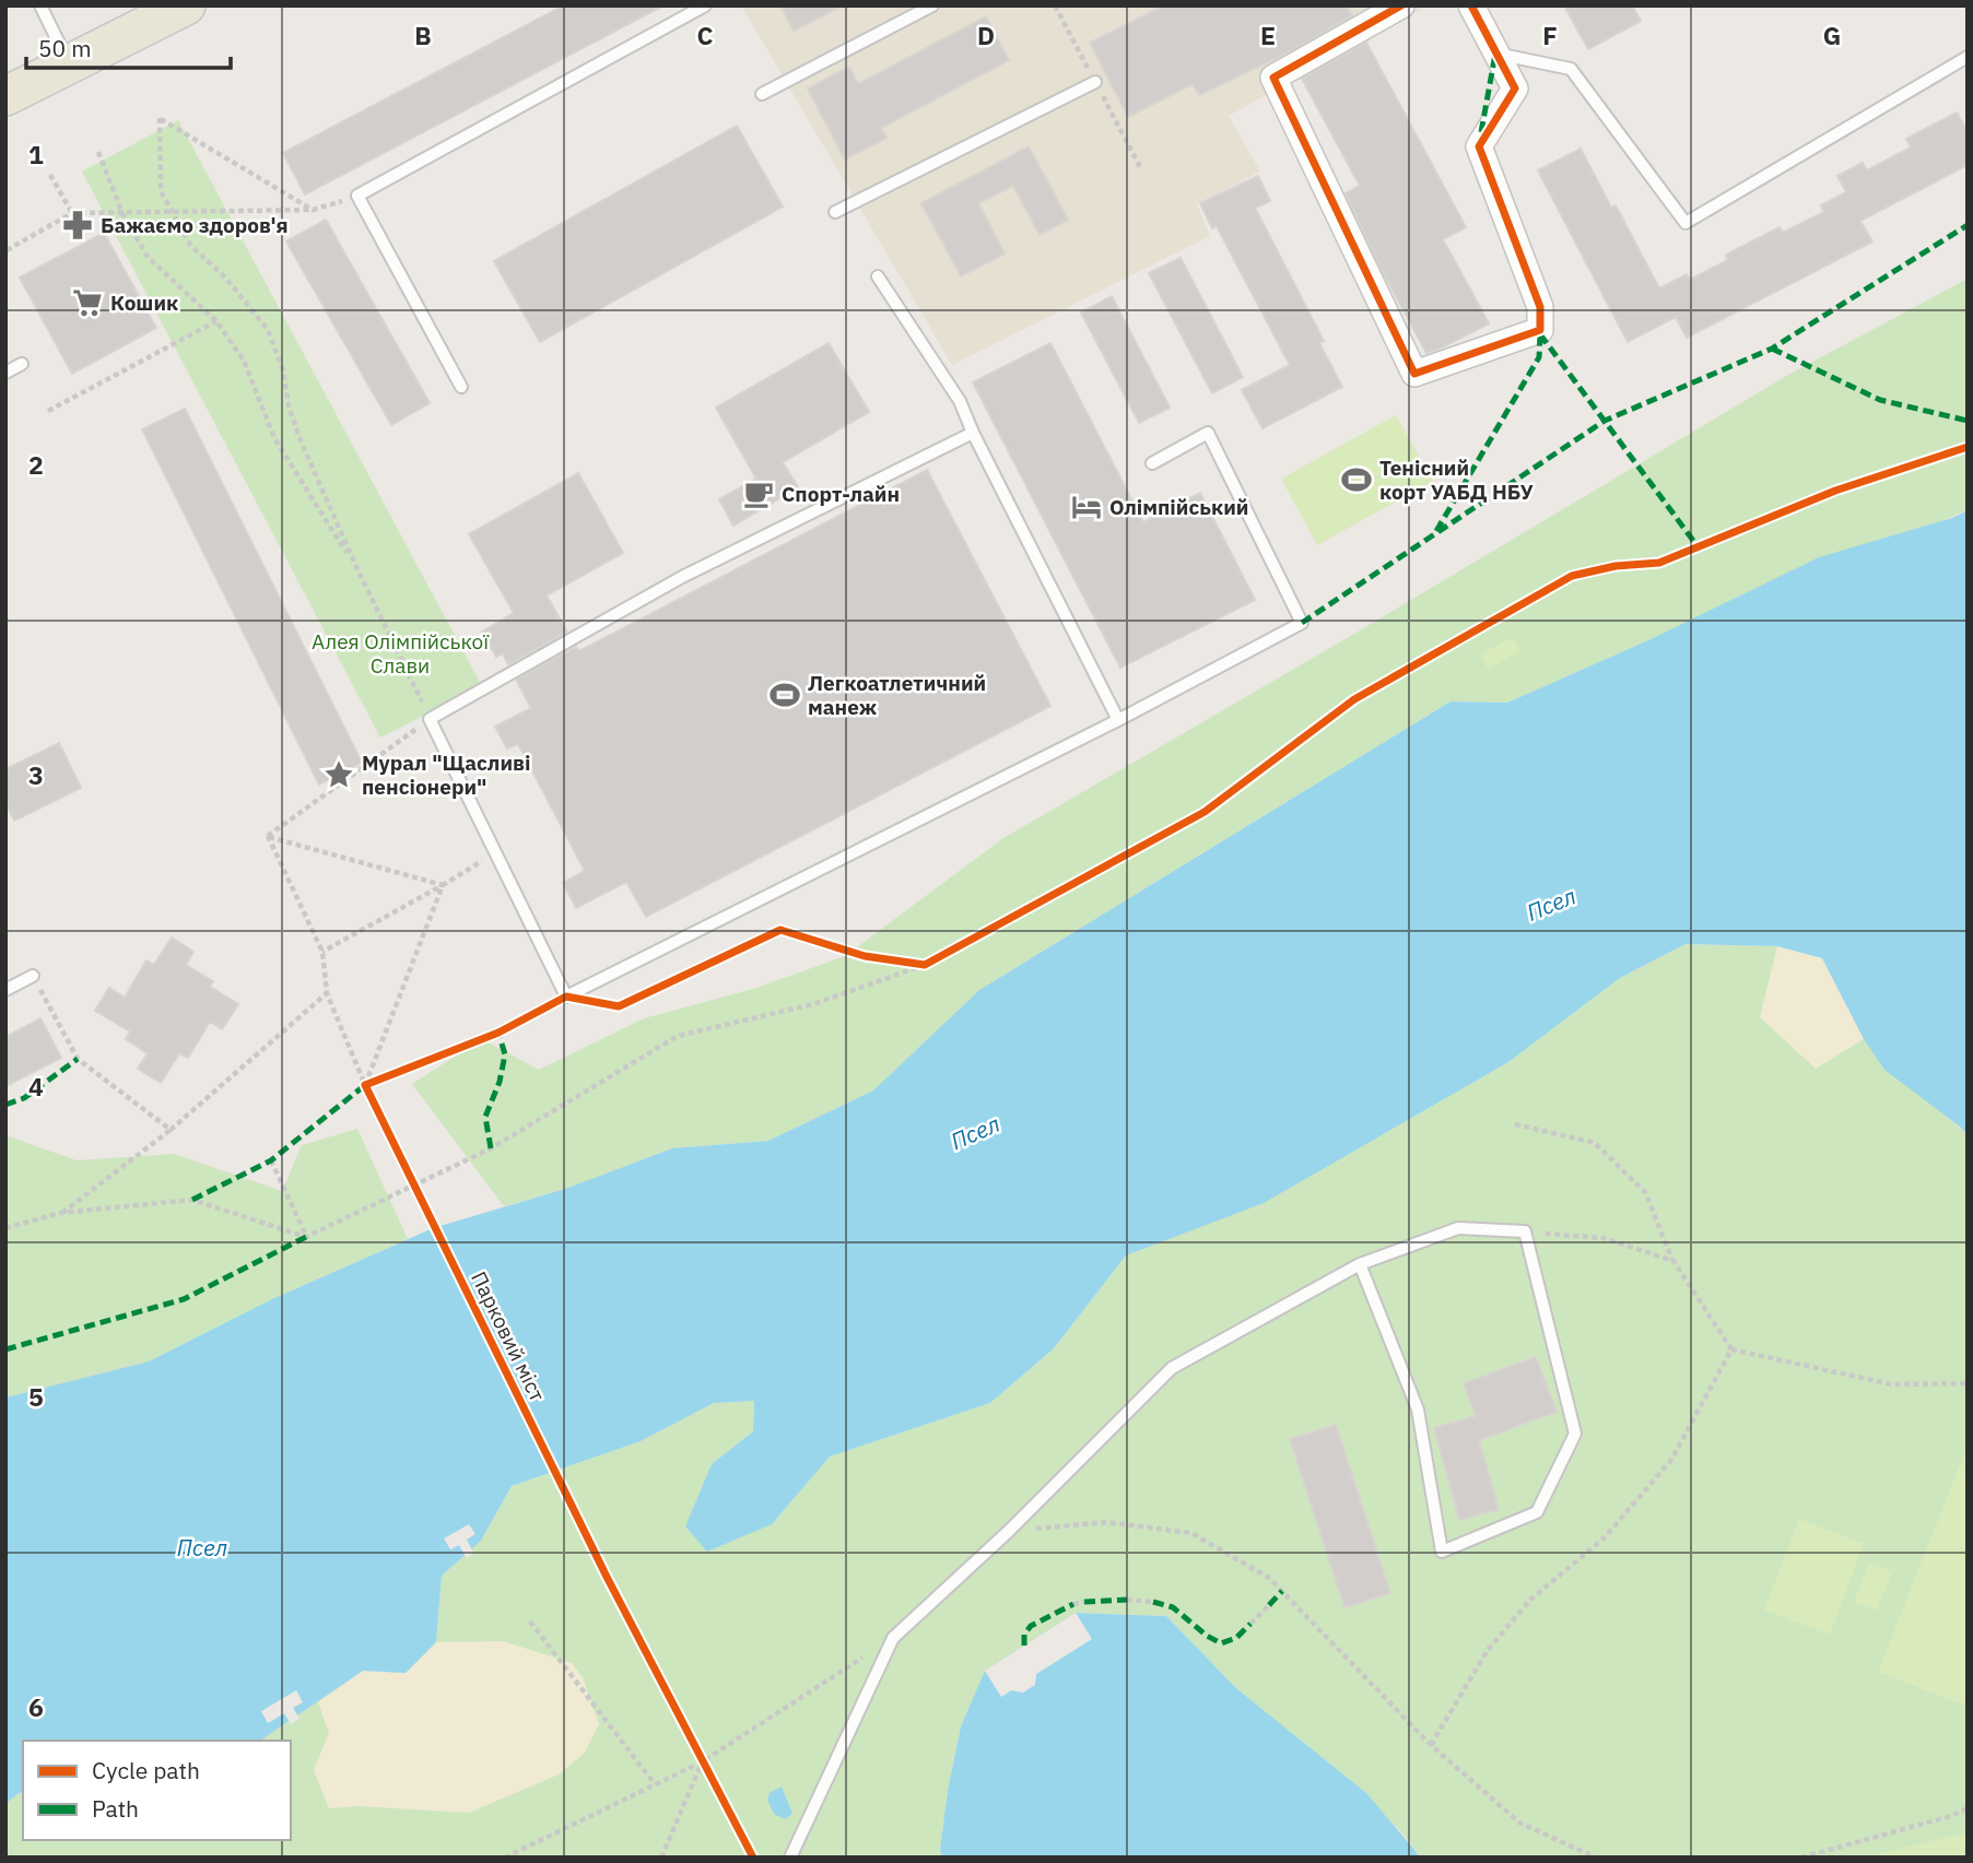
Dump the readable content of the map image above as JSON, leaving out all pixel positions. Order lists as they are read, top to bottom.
{
  "streets": {
    "cycle path": ["Парковий міст"]
  },
  "water": ["Псел"],
  "parks": ["Алея Олімпійської Слави"],
  "places": {
    "pharmacy": ["Бажаємо здоров'я"],
    "supermarket": ["Кошик"],
    "sports": ["Тенісний корт УАБД НБУ", "Легкоатлетичний манеж"],
    "cafe": ["Спорт-лайн"],
    "hotel": ["Олімпійський"],
    "place": ["Мурал \"Щасливі пенсіонери\""]
  },
  "legend": ["Cycle path", "Path"],
  "scale_bar": "50 m",
  "grid": {
    "columns": [
      "B",
      "C",
      "D",
      "E",
      "F",
      "G"
    ],
    "rows": [
      "1",
      "2",
      "3",
      "4",
      "5",
      "6"
    ]
  }
}
